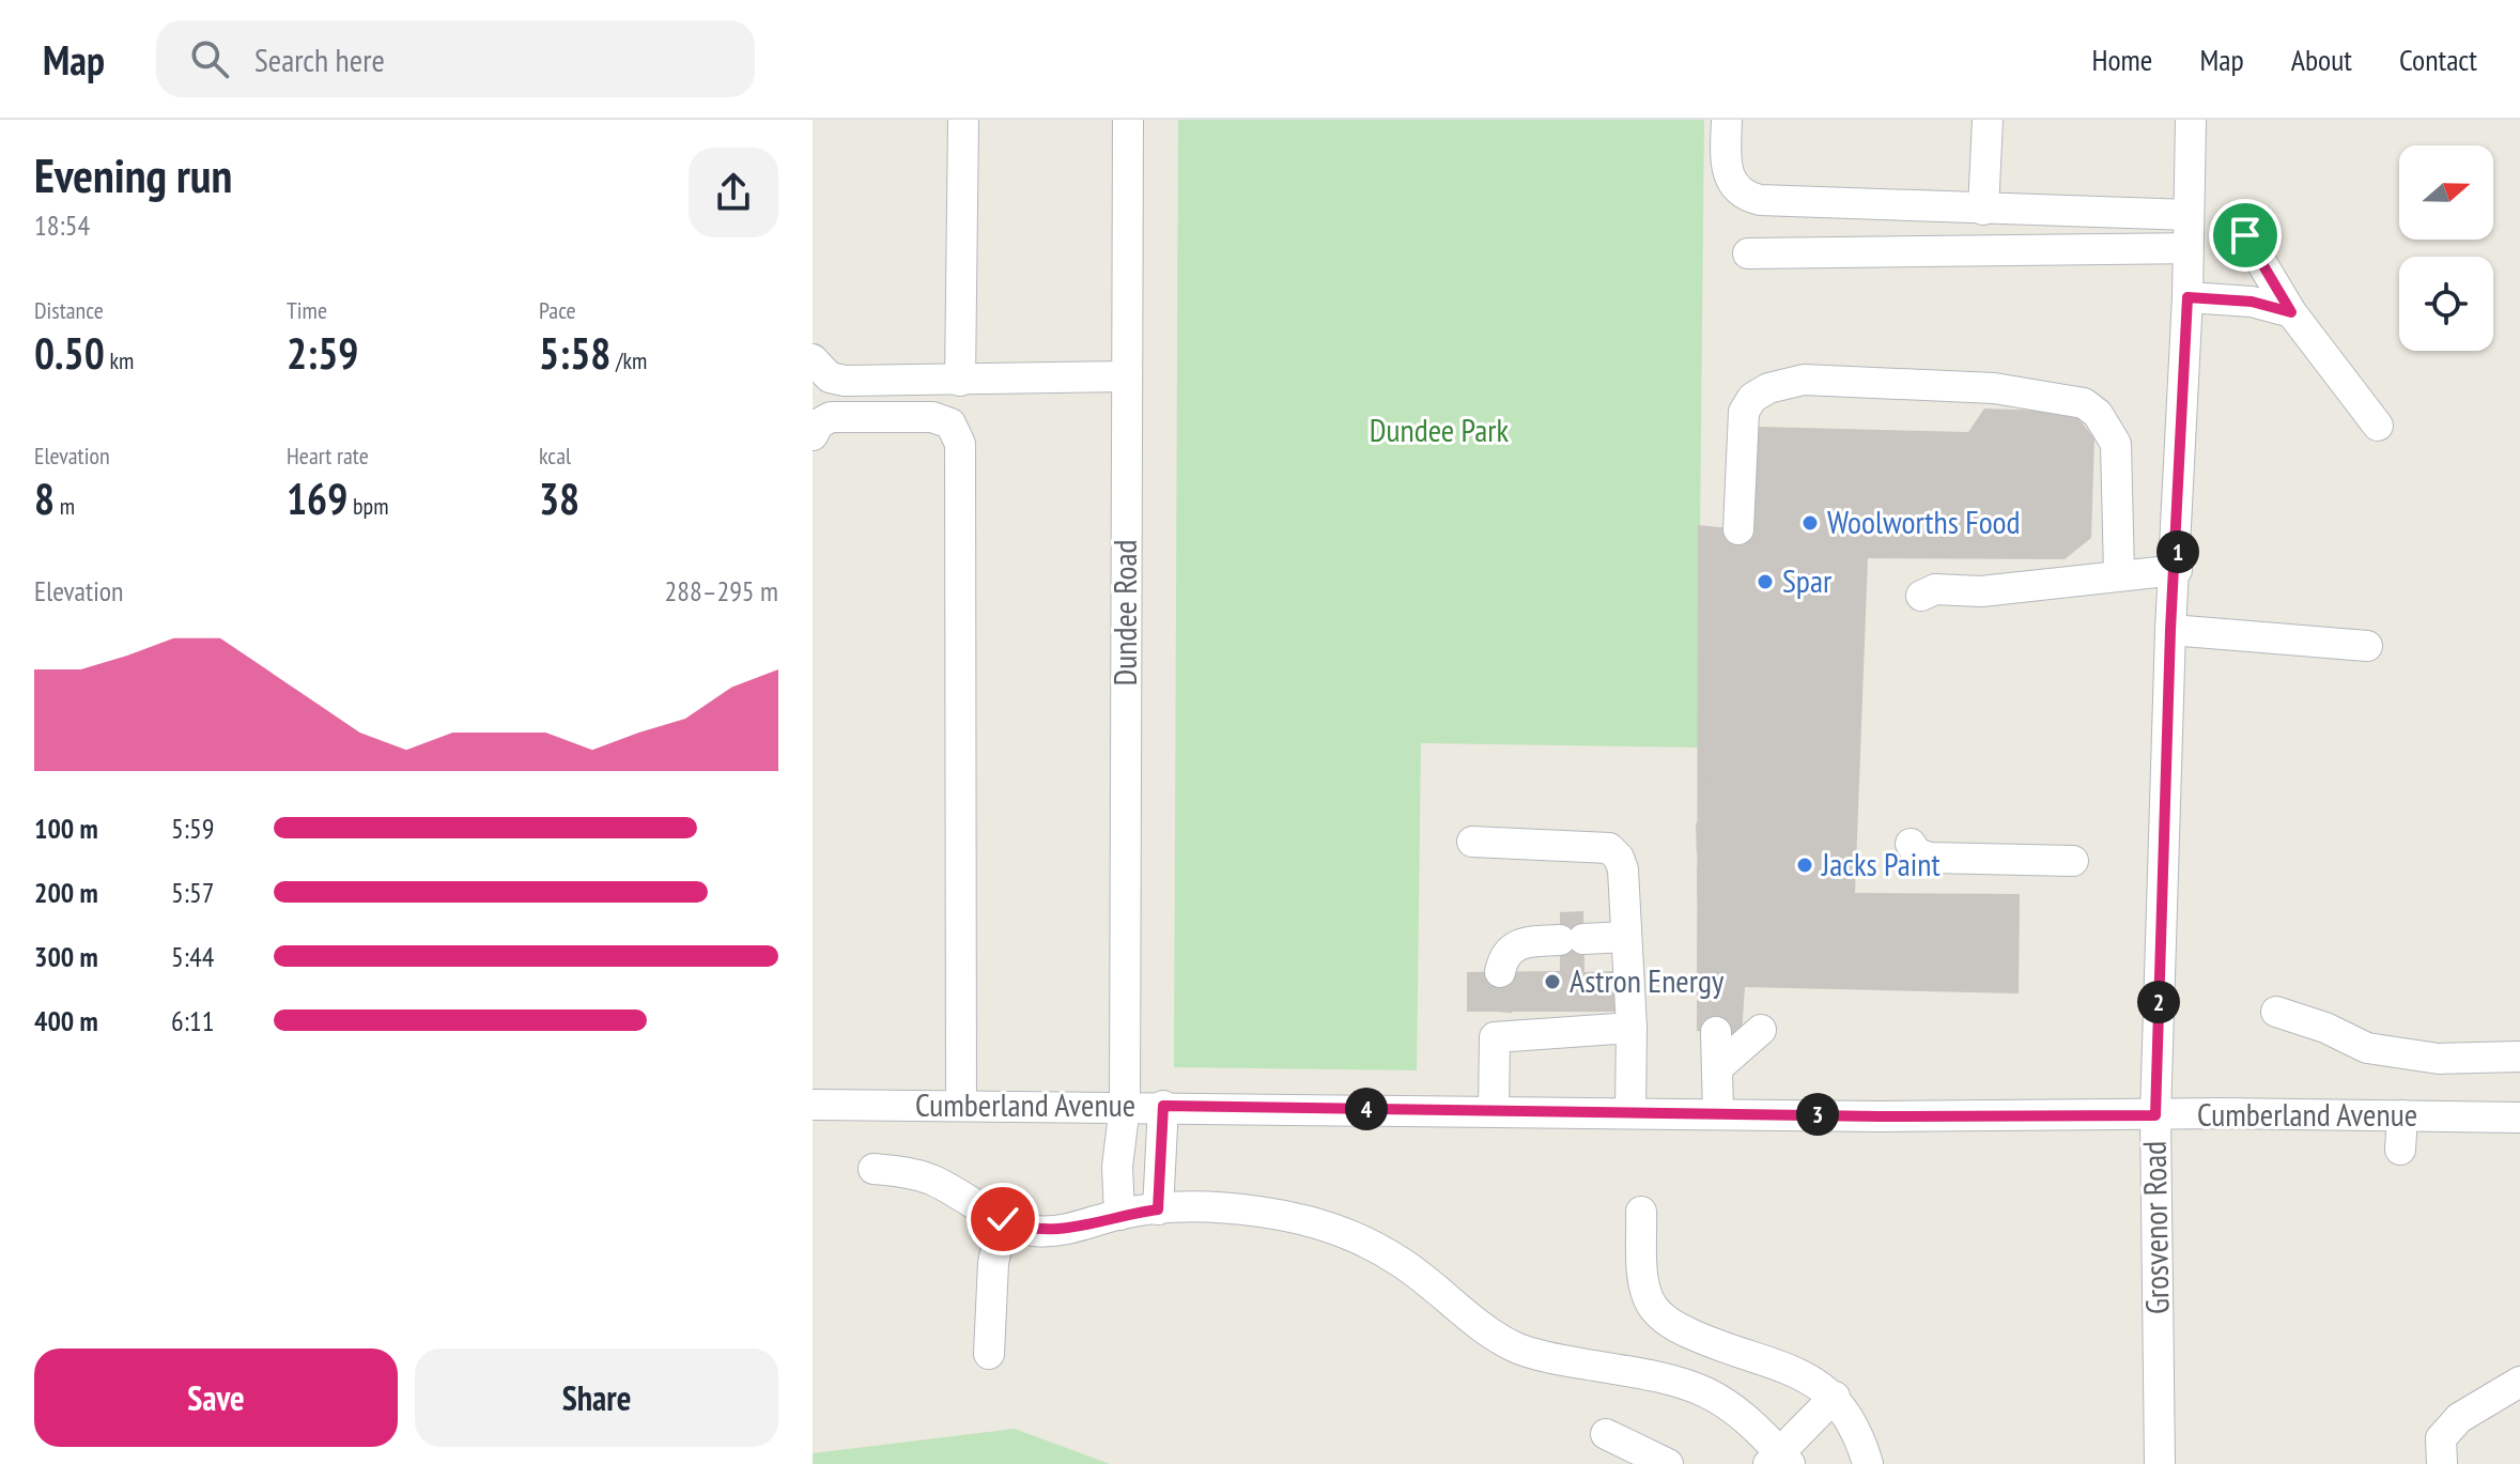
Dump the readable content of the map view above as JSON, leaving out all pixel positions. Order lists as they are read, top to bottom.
{
  "streets": {
    "street": ["Dundee Road", "Cumberland Avenue", "Grosvenor Road"]
  },
  "crossings": [
    ["Dundee Road", "Cumberland Avenue"],
    ["Cumberland Avenue", "Grosvenor Road"]
  ],
  "parks": ["Dundee Park"],
  "places": [
    "Woolworths Food",
    "Spar",
    "Jacks Paint",
    "Astron Energy"
  ],
  "north": "right",
  "page": {
    "header": "Map",
    "search": "Search here",
    "nav": [
      "Home",
      "Map",
      "About",
      "Contact"
    ],
    "heading": ["Evening run", "18:54"],
    "stats": [
      ["Distance", "0.50 km"],
      ["Time", "2:59"],
      ["Pace", "5:58 /km"],
      ["Elevation", "8 m"],
      ["Heart rate", "169 bpm"],
      ["kcal", "38"]
    ],
    "pins": [
      "1",
      "2",
      "4",
      "3"
    ],
    "chart": ["Elevation", "288–295 m"],
    "list": [
      {
        "name": "100 m",
        "note": "5:59"
      },
      {
        "name": "200 m",
        "note": "5:57"
      },
      {
        "name": "300 m",
        "note": "5:44"
      },
      {
        "name": "400 m",
        "note": "6:11"
      }
    ],
    "buttons": ["Save", "Share"]
  }
}
